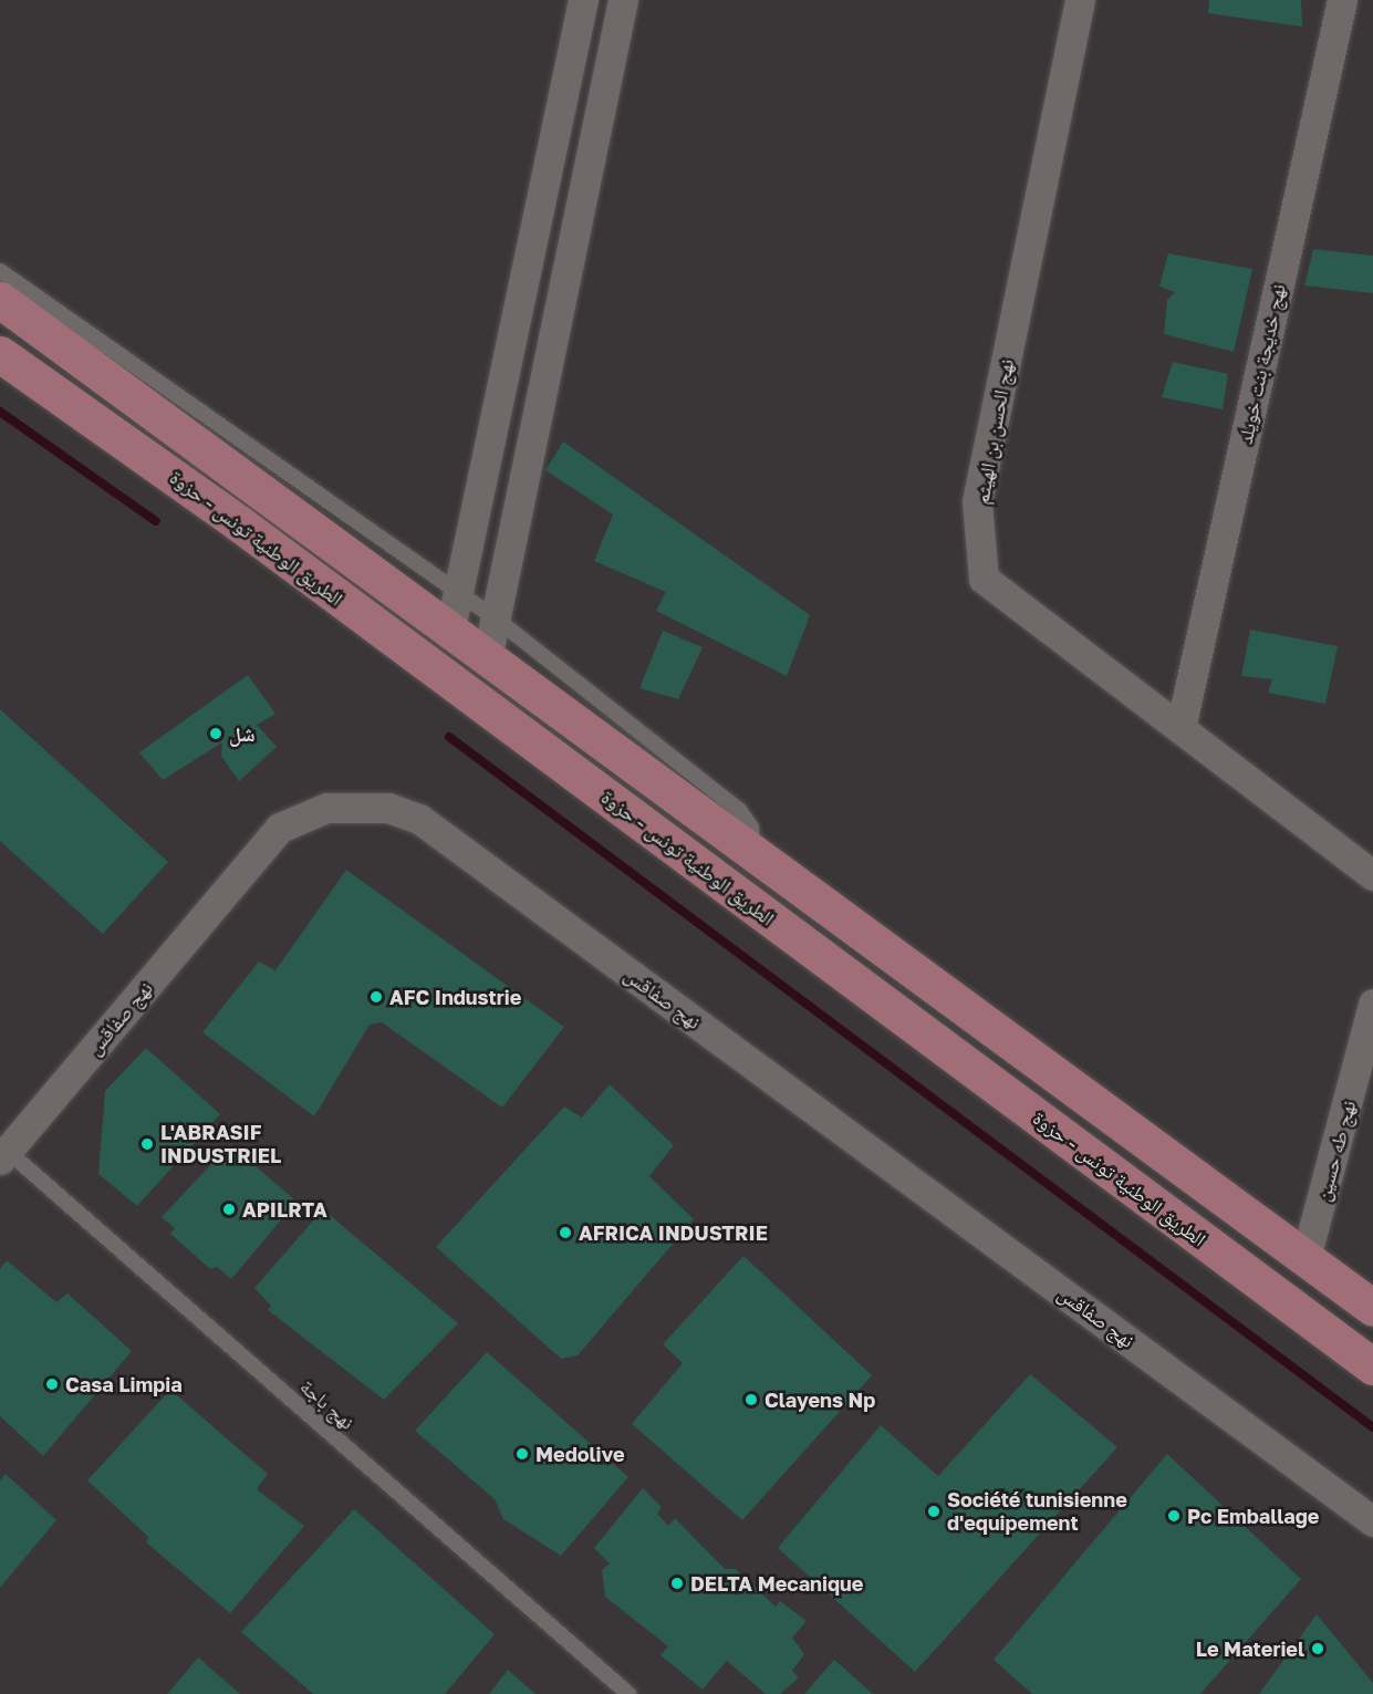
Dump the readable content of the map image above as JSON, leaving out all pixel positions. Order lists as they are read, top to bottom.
{
  "streets": {
    "main road": ["الطريق الوطنية تونس - حزوة"],
    "street": [
      "نهج خديجة بنت خويلد",
      "نهج الحسن بن الهيثم",
      "نهج صفاقس",
      "نهج طه حسين"
    ],
    "lane": ["نهج باجة"]
  },
  "crossings": [
    ["نهج خديجة بنت خويلد", "نهج الحسن بن الهيثم"],
    ["الطريق الوطنية تونس - حزوة", "نهج طه حسين"],
    ["نهج صفاقس", "نهج باجة"]
  ],
  "places": [
    "شل",
    "AFC Industrie",
    "L'ABRASIF INDUSTRIEL",
    "APILRTA",
    "AFRICA INDUSTRIE",
    "Casa Limpia",
    "Clayens Np",
    "Medolive",
    "Société tunisienne d'equipement",
    "Pc Emballage",
    "DELTA Mecanique",
    "Le Materiel"
  ]
}
